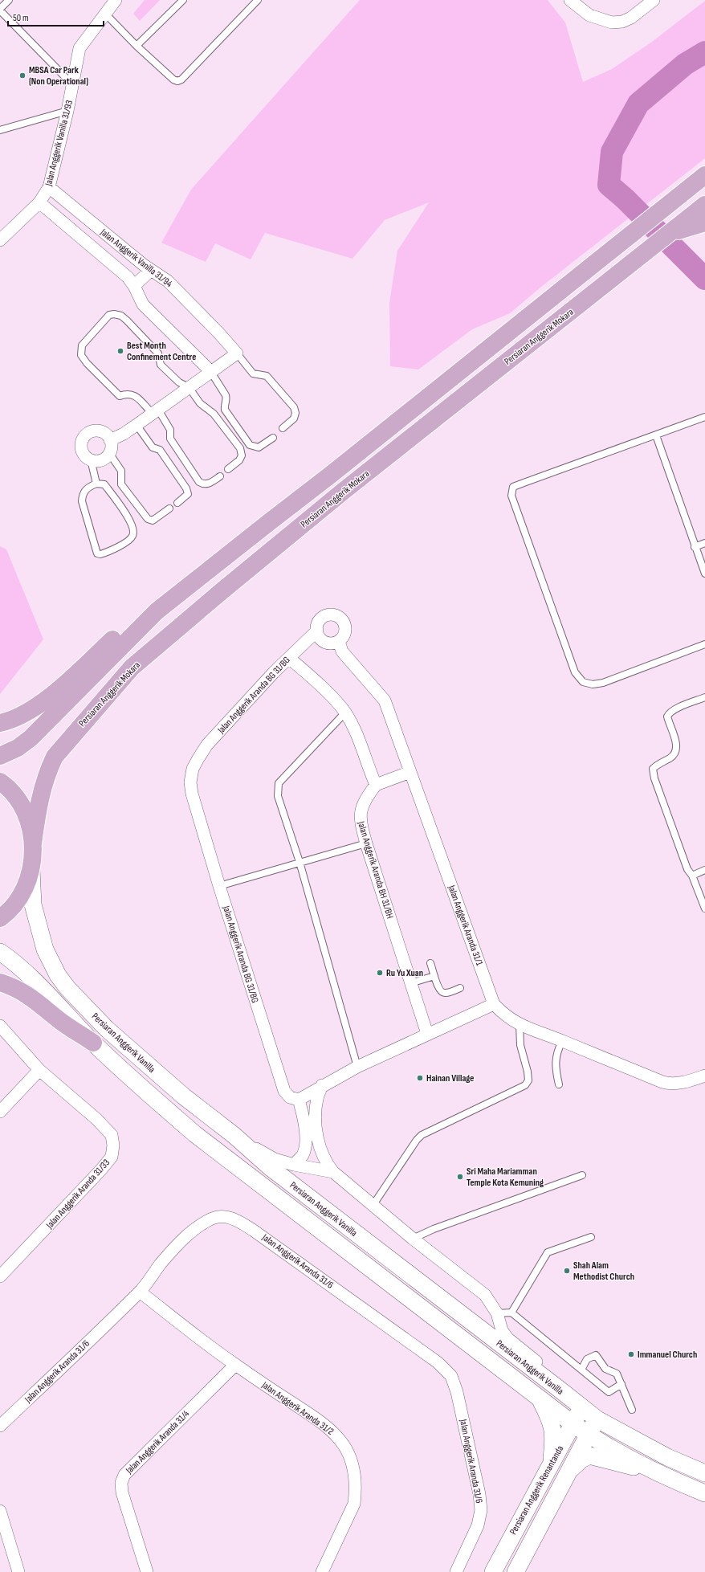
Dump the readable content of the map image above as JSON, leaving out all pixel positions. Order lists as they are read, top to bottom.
{
  "streets": {
    "main road": ["Persiaran Anggerik Mokara", "Persiaran Anggerik Vanilla", "Persiaran Anggerik Renantanda"],
    "street": [
      "Jalan Anggerik Vanilla 31/93",
      "Jalan Anggerik Vanilla 31/94",
      "Jalan Anggerik Aranda BG 31/BG",
      "Jalan Anggerik Aranda BH 31/BH",
      "Jalan Anggerik Aranda 31/1",
      "Jalan Anggerik Aranda 31/33",
      "Jalan Anggerik Aranda 31/6",
      "Jalan Anggerik Aranda 31/2",
      "Jalan Anggerik Aranda 31/4"
    ]
  },
  "crossings": [
    ["Jalan Anggerik Vanilla 31/93", "Jalan Anggerik Vanilla 31/94"],
    ["Jalan Anggerik Aranda BG 31/BG", "Jalan Anggerik Aranda 31/1"],
    ["Persiaran Anggerik Vanilla", "Persiaran Anggerik Renantanda"],
    ["Jalan Anggerik Aranda 31/6", "Jalan Anggerik Aranda 31/2"],
    ["Jalan Anggerik Aranda 31/2", "Jalan Anggerik Aranda 31/4"]
  ],
  "places": [
    "MBSA Car Park (Non Operational)",
    "Best Month Confinement Centre",
    "Ru Yu Xuan",
    "Hainan Village",
    "Sri Maha Mariamman Temple Kota Kemuning",
    "Shah Alam Methodist Church",
    "Immanuel Church"
  ],
  "scale_bar": "50 m"
}
